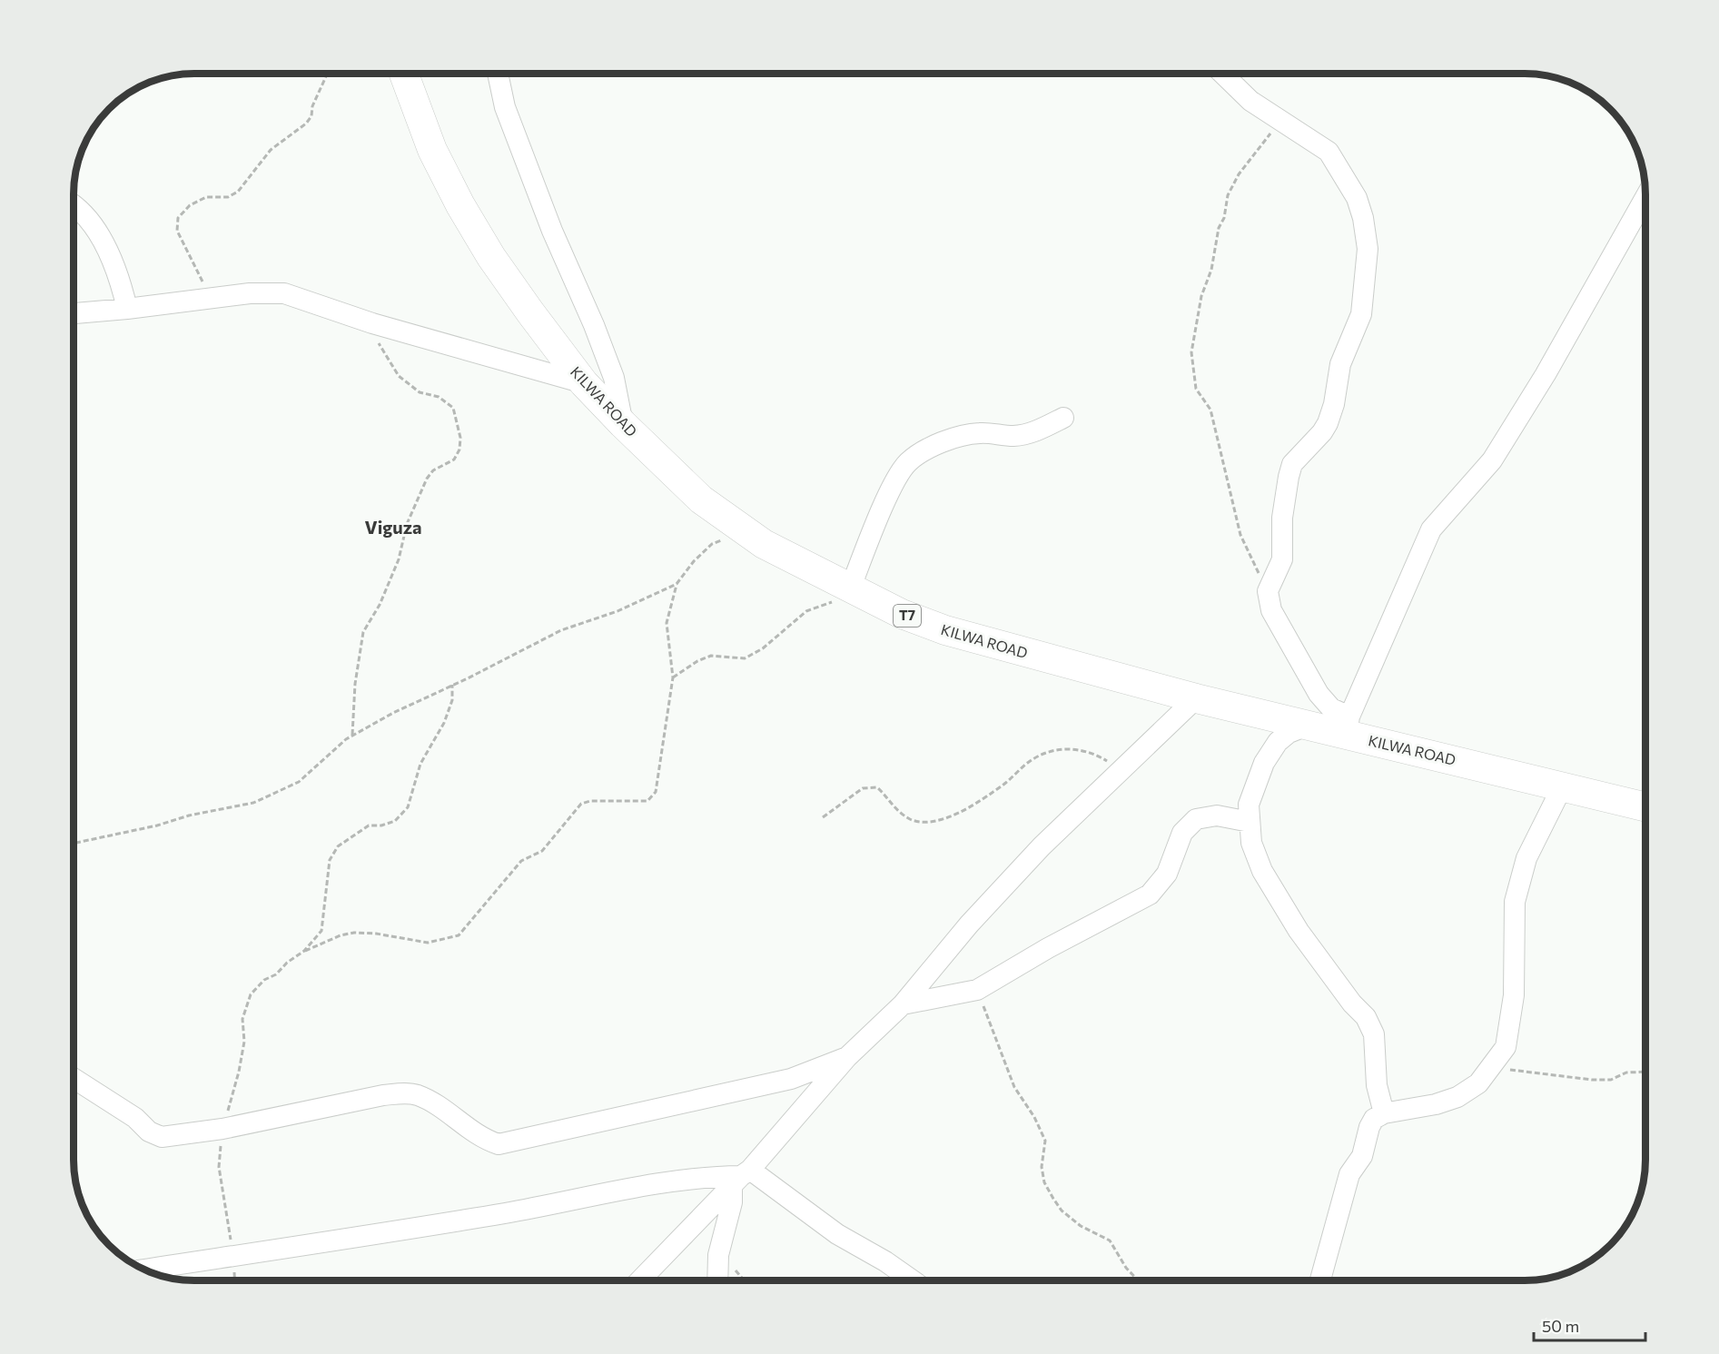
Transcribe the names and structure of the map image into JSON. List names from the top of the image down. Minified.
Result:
{"streets":{"highway":["KILWA ROAD","T7"]},"districts":["Viguza"],"scale_bar":"50 m"}
